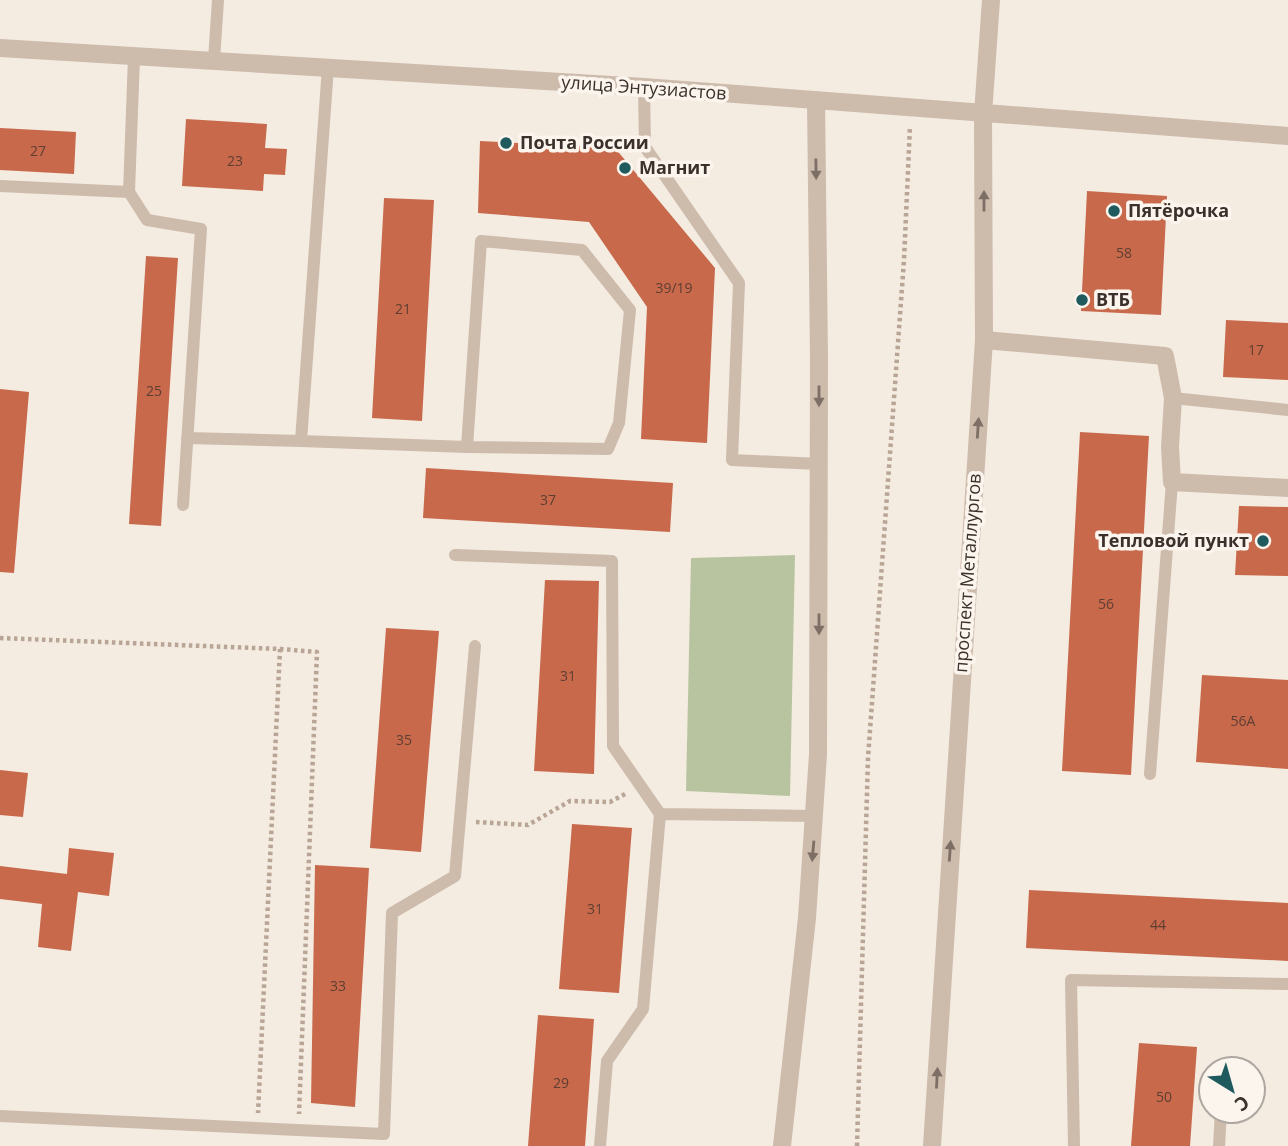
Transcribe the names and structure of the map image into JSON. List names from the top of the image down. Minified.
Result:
{"streets":{"street":["улица Энтузиастов","проспект Металлургов"]},"crossings":[["улица Энтузиастов","проспект Металлургов"]],"places":["Почта России","Магнит","Пятёрочка","ВТБ","Тепловой пункт"],"house_numbers":["27","23","58","39/19","21","17","25","37","56","31","56А","35","31","44","33","29","50"],"north":"bottom right"}
